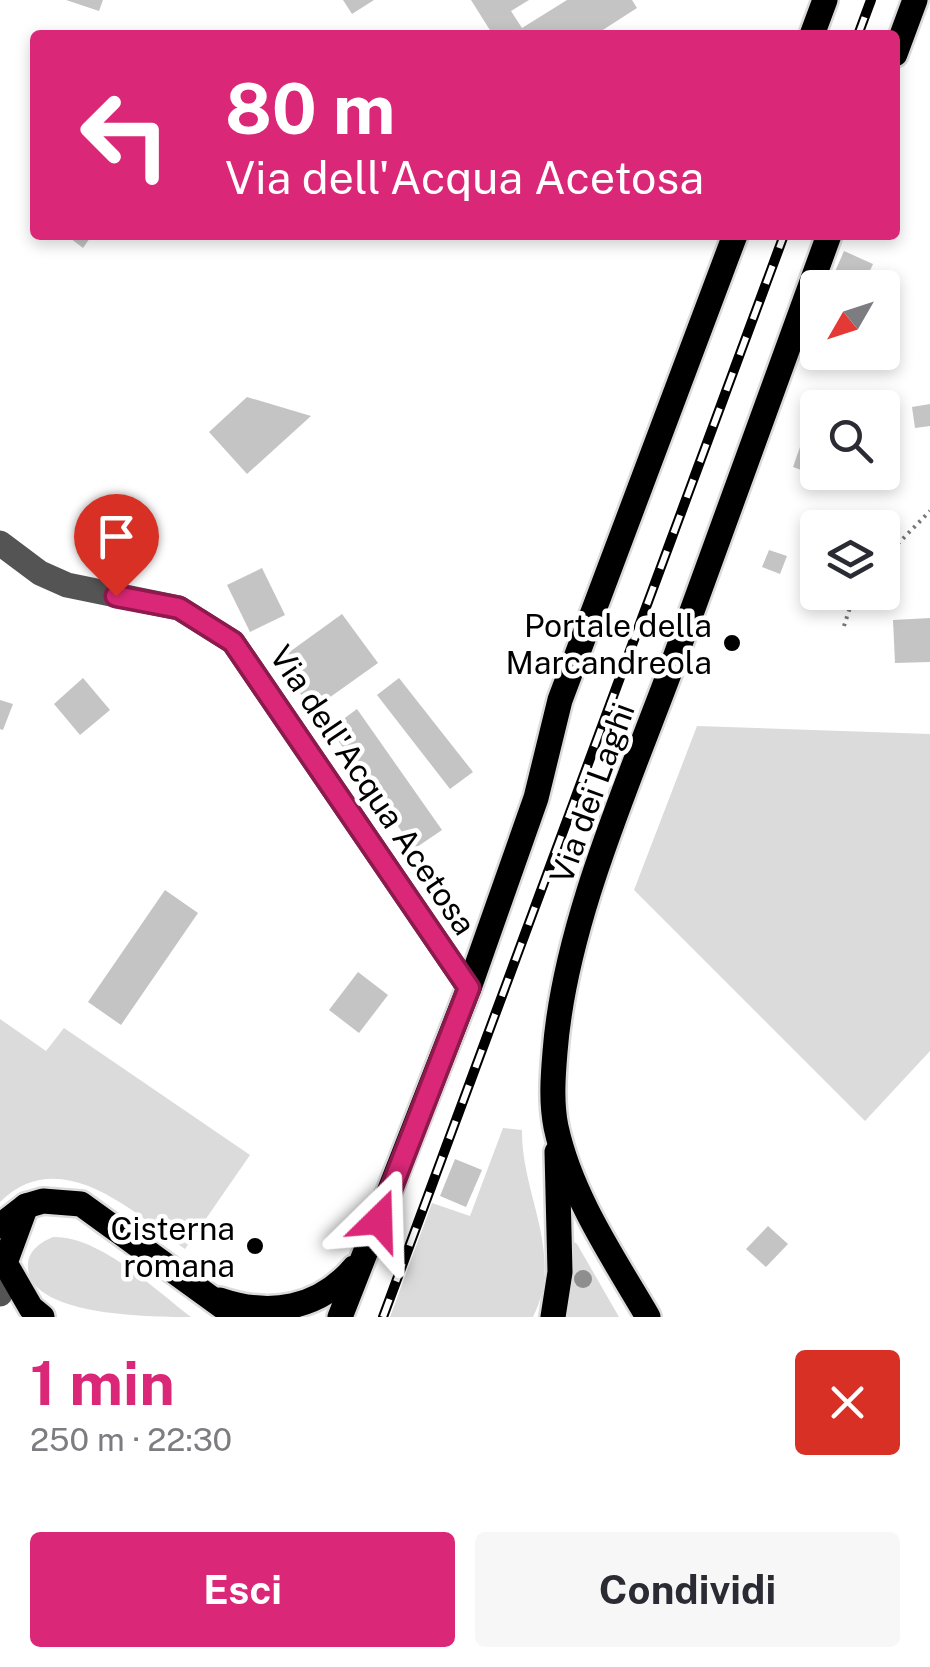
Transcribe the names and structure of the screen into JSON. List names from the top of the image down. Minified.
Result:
{"streets":{"main road":["Via dell'Acqua Acetosa","Via dei Laghi"]},"places":["Portale della Marcandreola","Cisterna romana"],"north":"bottom left","page":{"turn":["80 m","Via dell'Acqua Acetosa"],"heading":["1 min","250 m · 22:30"],"buttons":["Esci","Condividi"]}}
